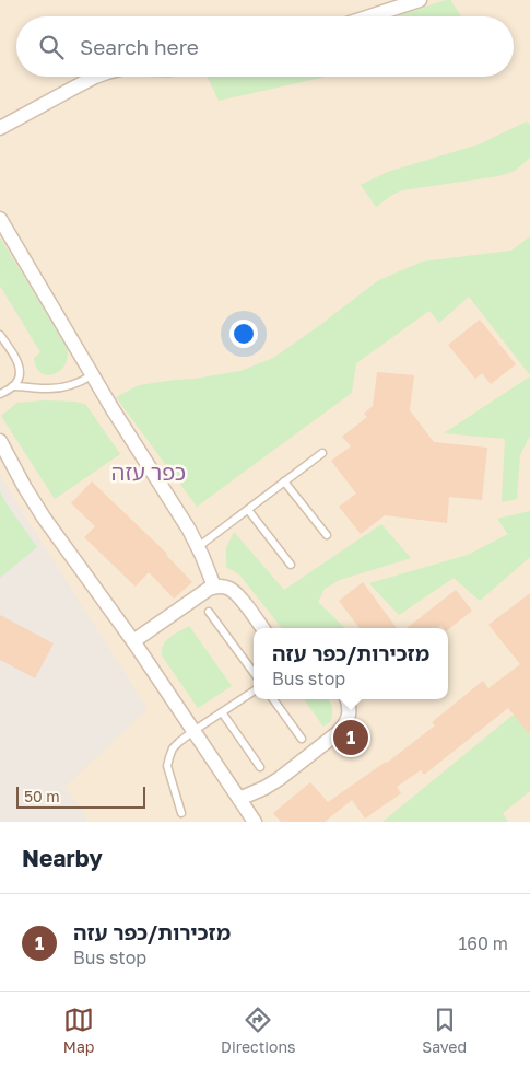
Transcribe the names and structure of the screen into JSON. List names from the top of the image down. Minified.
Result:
{"districts":["כפר עזה"],"scale_bar":"50 m","page":{"search":"Search here","popup":["מזכירות/כפר עזה","Bus stop"],"pins":"1","scale":"50 m","heading":"Nearby","list":[{"mark":"1","name":"מזכירות/כפר עזה","note":"Bus stop","value":"160 m"}],"nav":["Map","Directions","Saved"]}}
